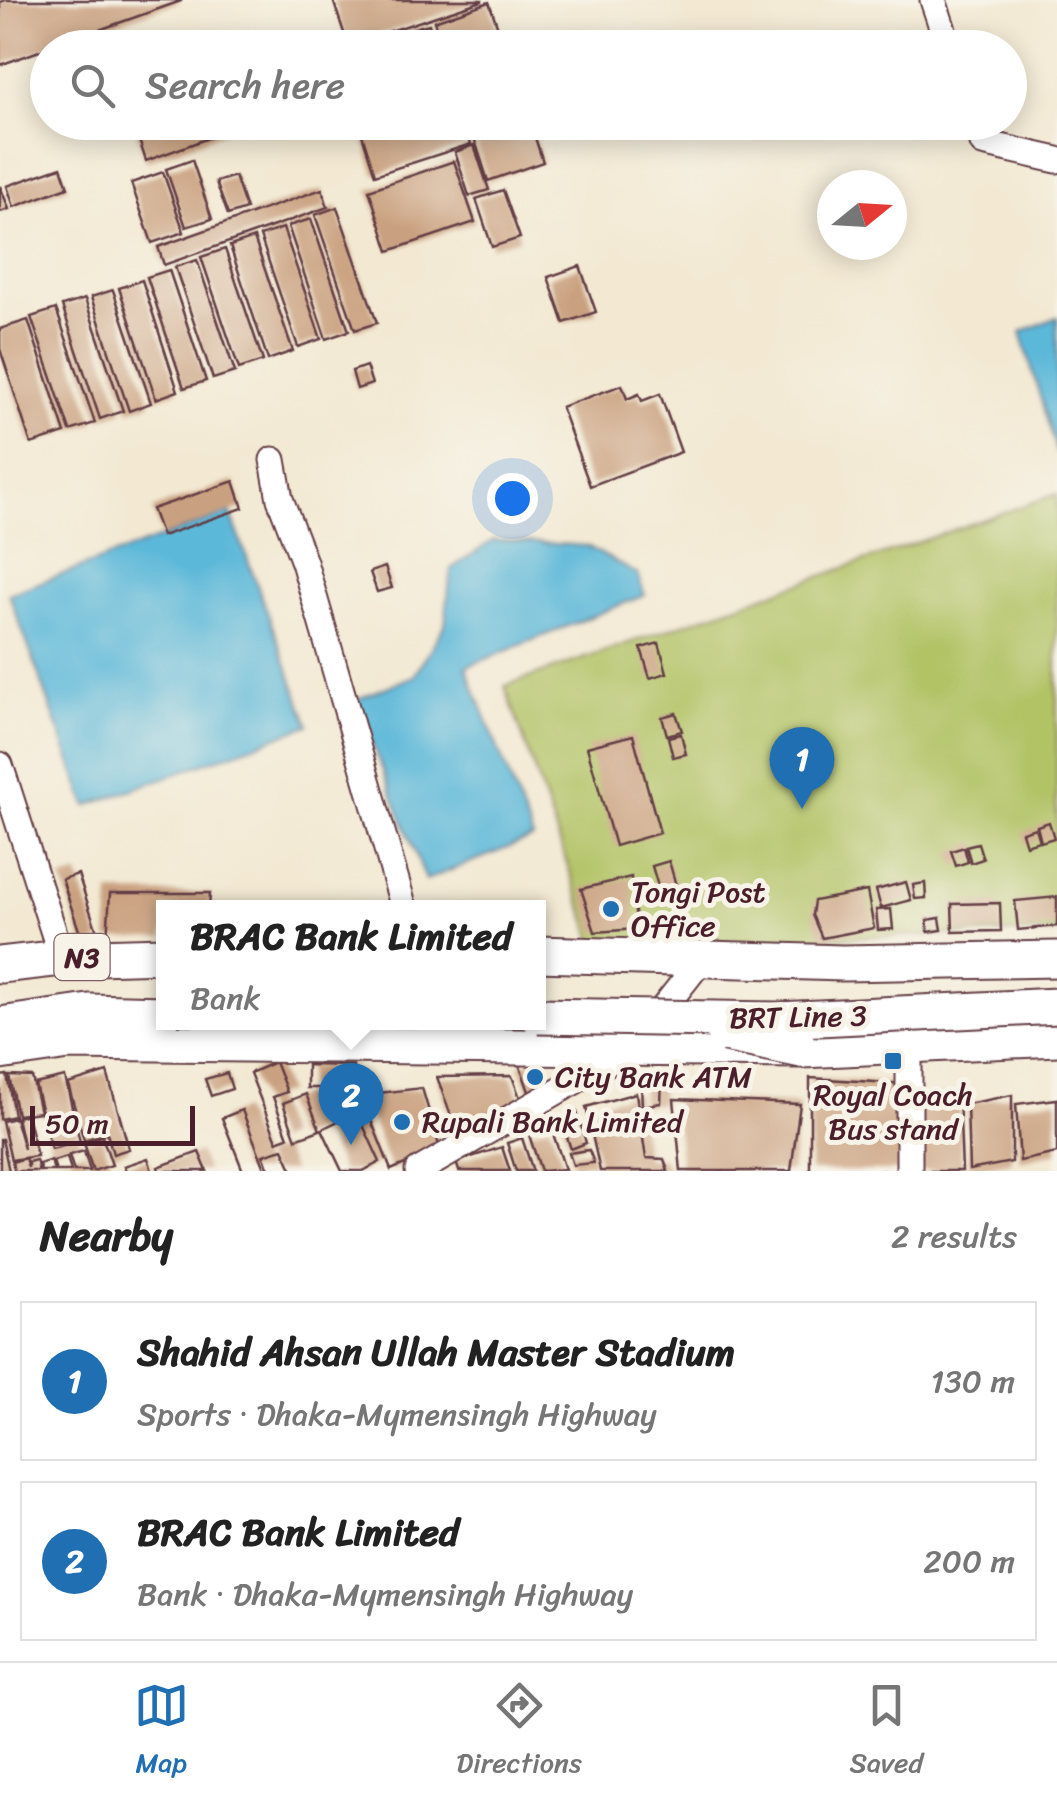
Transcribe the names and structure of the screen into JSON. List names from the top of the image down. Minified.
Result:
{"streets":{"highway":["N3","BRT Line 3"]},"places":{"other":["Tongi Post Office","City Bank ATM","Rupali Bank Limited"],"transit":["Royal Coach Bus stand"]},"scale_bar":"50 m","north":"right","page":{"search":"Search here","pins":["1","2"],"popup":["BRAC Bank Limited","Bank"],"scale":"50 m","heading":["Nearby","2 results"],"list":[{"mark":"1","name":"Shahid Ahsan Ullah Master Stadium","note":"Sports · Dhaka-Mymensingh Highway","value":"130 m"},{"mark":"2","name":"BRAC Bank Limited","note":"Bank · Dhaka-Mymensingh Highway","value":"200 m"}],"nav":["Map","Directions","Saved"]}}
